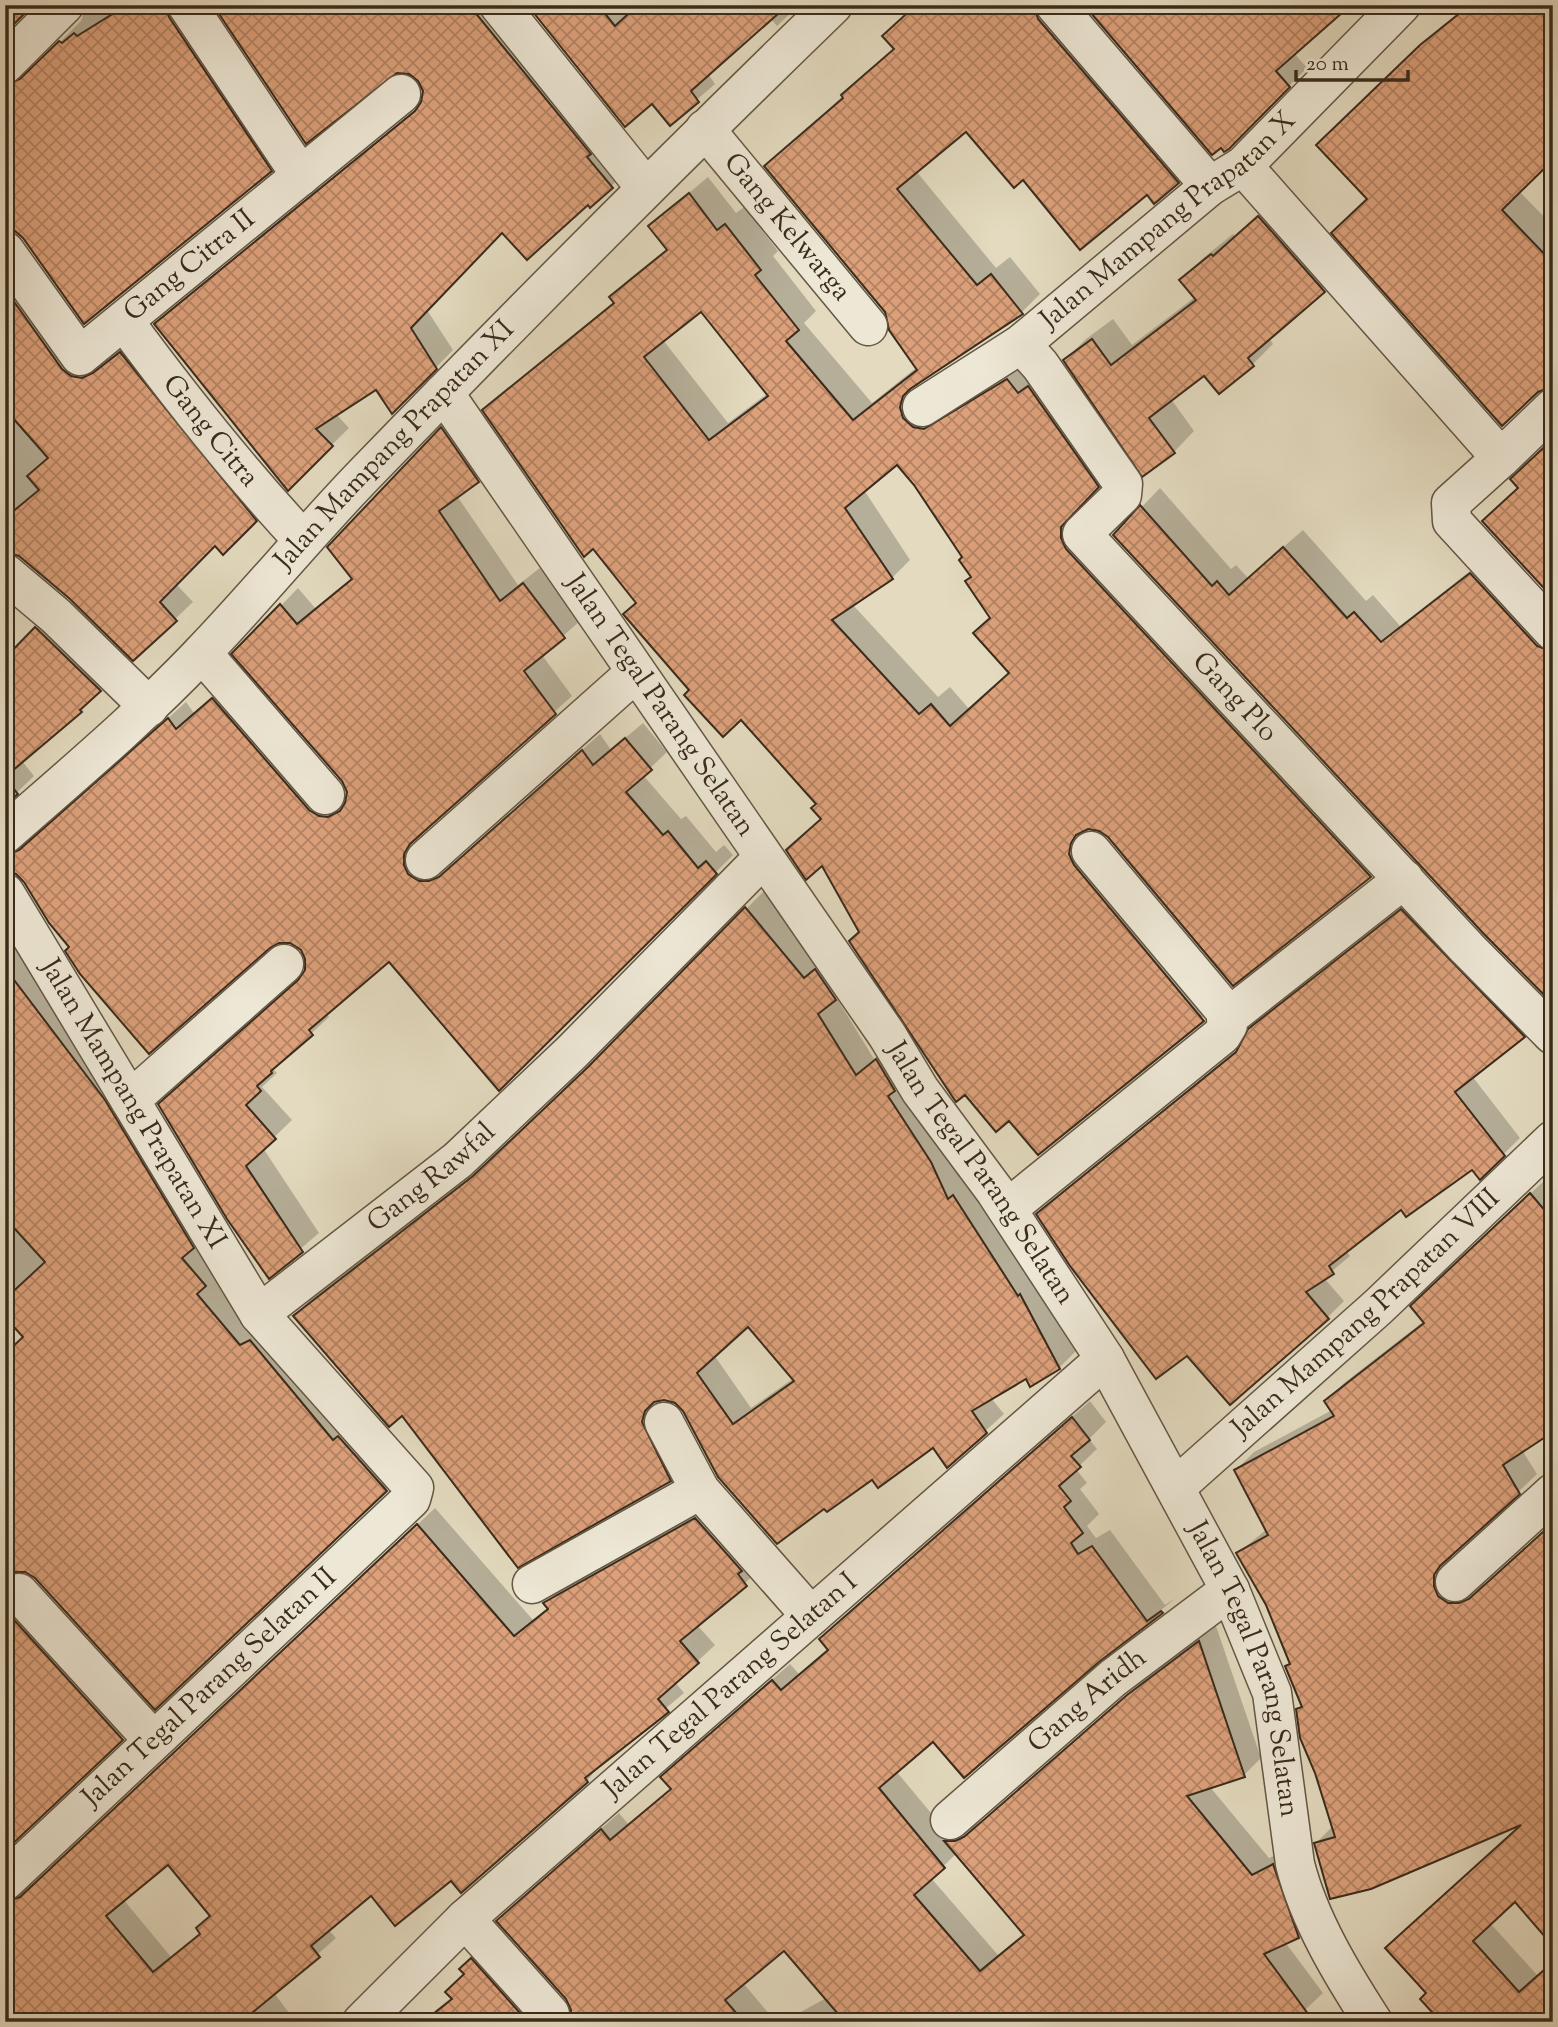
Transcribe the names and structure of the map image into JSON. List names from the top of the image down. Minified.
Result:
{"streets":{"street":["Jalan Mampang Prapatan X","Gang Kelwarga","Gang Citra II","Gang Citra","Jalan Mampang Prapatan XI","Gang Plo","Jalan Tegal Parang Selatan","Gang Rawfal","Jalan Mampang Prapatan VIII","Jalan Tegal Parang Selatan I","Jalan Tegal Parang Selatan II","Gang Aridh"]},"crossings":[["Jalan Mampang Prapatan X","Gang Plo"],["Gang Kelwarga","Jalan Mampang Prapatan XI"],["Gang Citra II","Gang Citra"],["Gang Citra","Jalan Mampang Prapatan XI"],["Jalan Mampang Prapatan XI","Jalan Tegal Parang Selatan"],["Jalan Mampang Prapatan XI","Gang Rawfal"],["Jalan Mampang Prapatan XI","Jalan Tegal Parang Selatan II"],["Jalan Tegal Parang Selatan","Gang Rawfal"],["Jalan Tegal Parang Selatan","Jalan Mampang Prapatan VIII"],["Jalan Tegal Parang Selatan","Jalan Tegal Parang Selatan I"],["Jalan Tegal Parang Selatan","Gang Aridh"],["Gang Rawfal","Jalan Tegal Parang Selatan II"]],"scale_bar":"20 m"}
